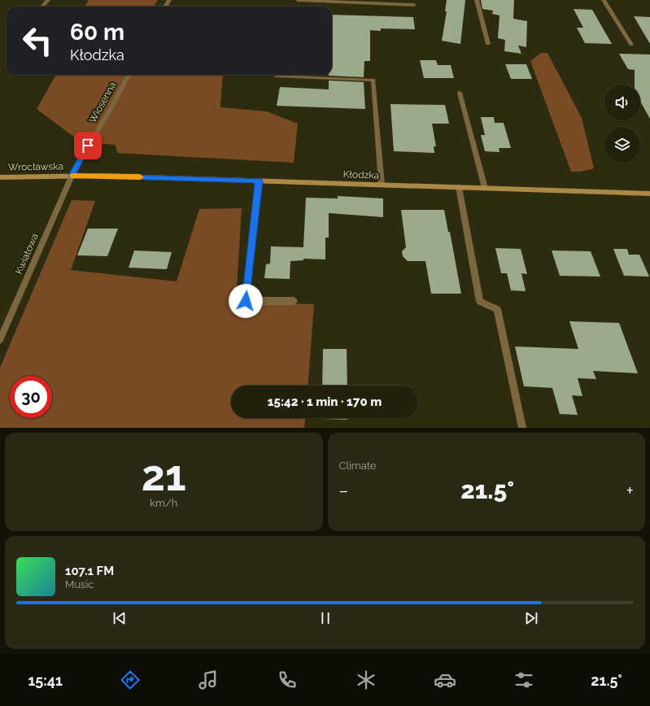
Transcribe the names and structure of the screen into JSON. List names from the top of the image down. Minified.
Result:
{"streets":{"main road":["Wrocławska","Kłodzka"],"street":["Wiosenna","Kwiatowa"]},"crossings":[["Wiosenna","Wrocławska"],["Wiosenna","Kłodzka"],["Wiosenna","Kwiatowa"],["Wrocławska","Kłodzka"],["Wrocławska","Kwiatowa"],["Kłodzka","Kwiatowa"]],"page":{"turn":["60 m","Kłodzka"],"limit":"30","trip":"15:42 · 1 min · 170 m","tile":[["21","km/h"],"Climate"],"heat":["−","21.5°","+"],"song":["107.1 FM","Music"],"tabs":["15:41","21.5°"]}}
